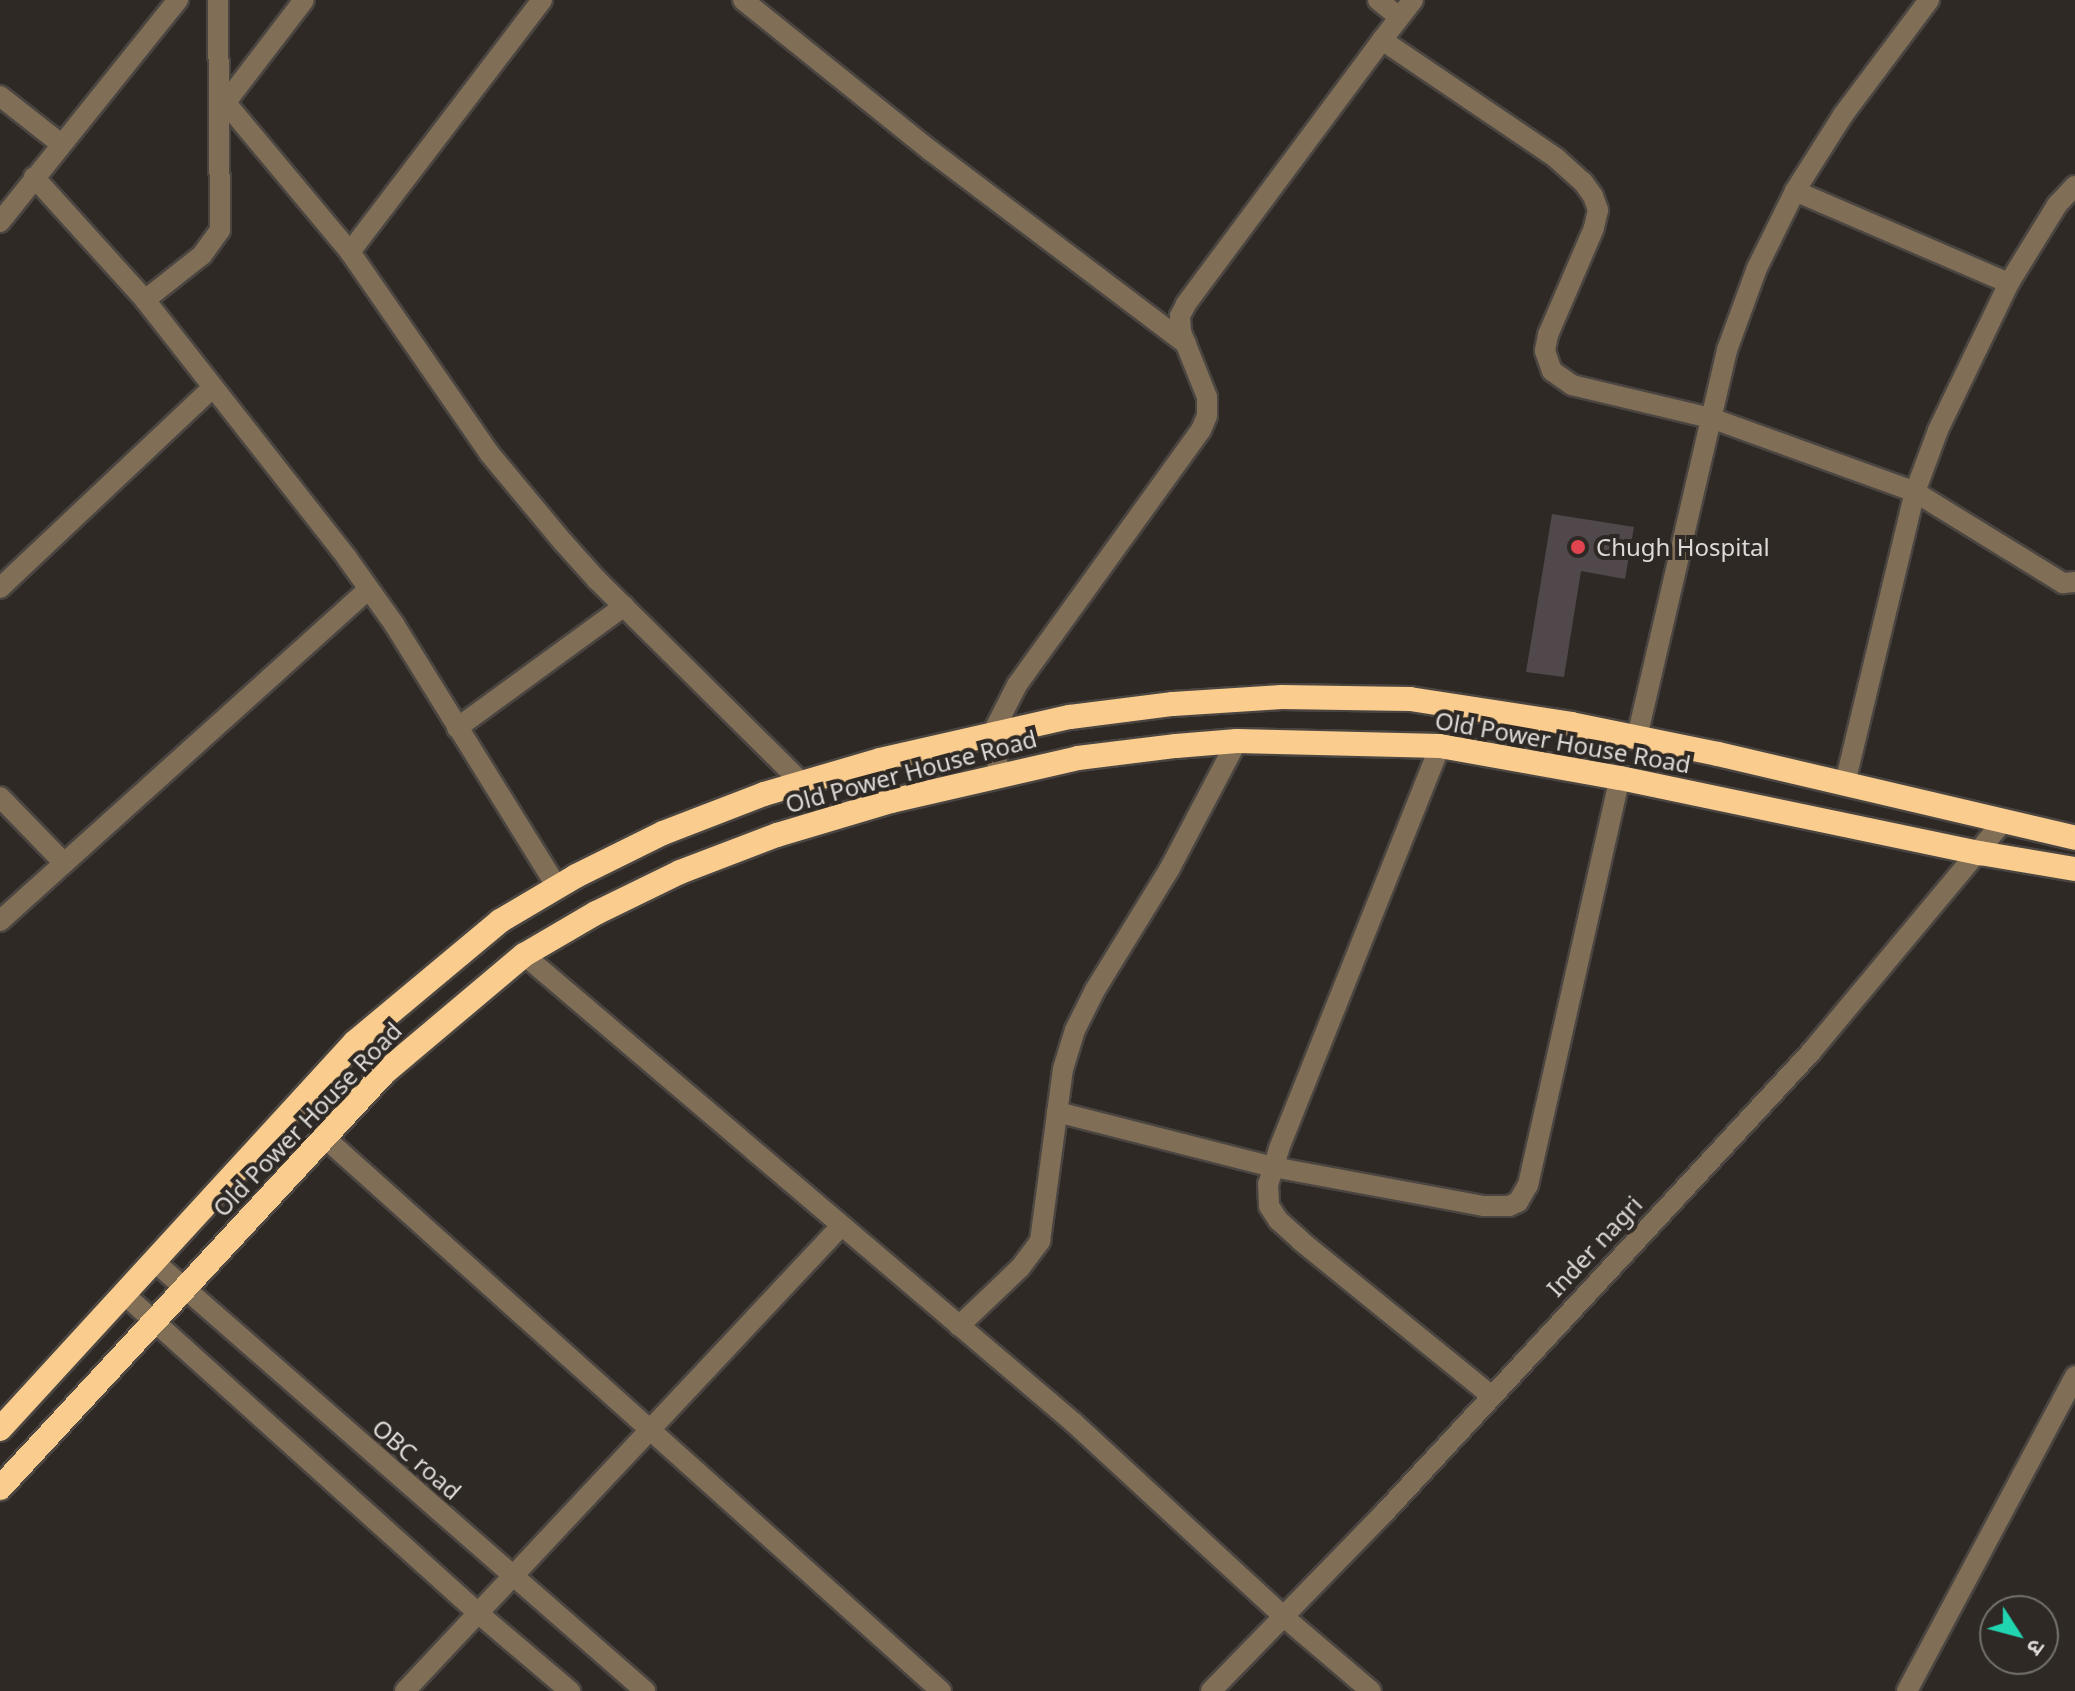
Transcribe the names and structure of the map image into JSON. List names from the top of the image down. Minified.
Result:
{"streets":{"highway":["Old Power House Road"],"street":["Inder nagri","OBC road"]},"crossings":[["Old Power House Road","Inder nagri"],["Old Power House Road","OBC road"]],"places":["Chugh Hospital"],"north":"bottom right"}
